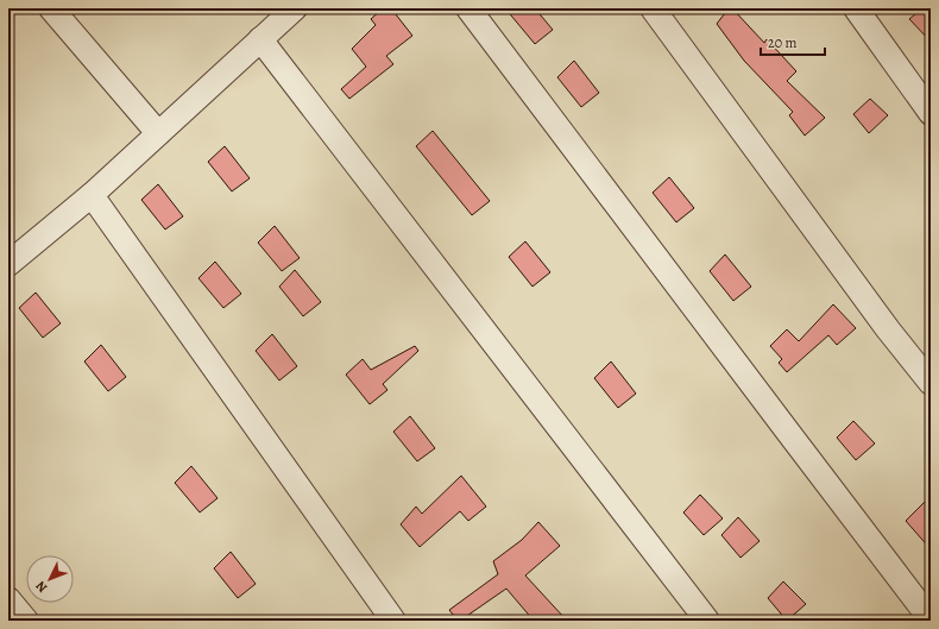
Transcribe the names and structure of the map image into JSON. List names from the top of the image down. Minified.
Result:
{"scale_bar":"20 m","north":"bottom left"}
